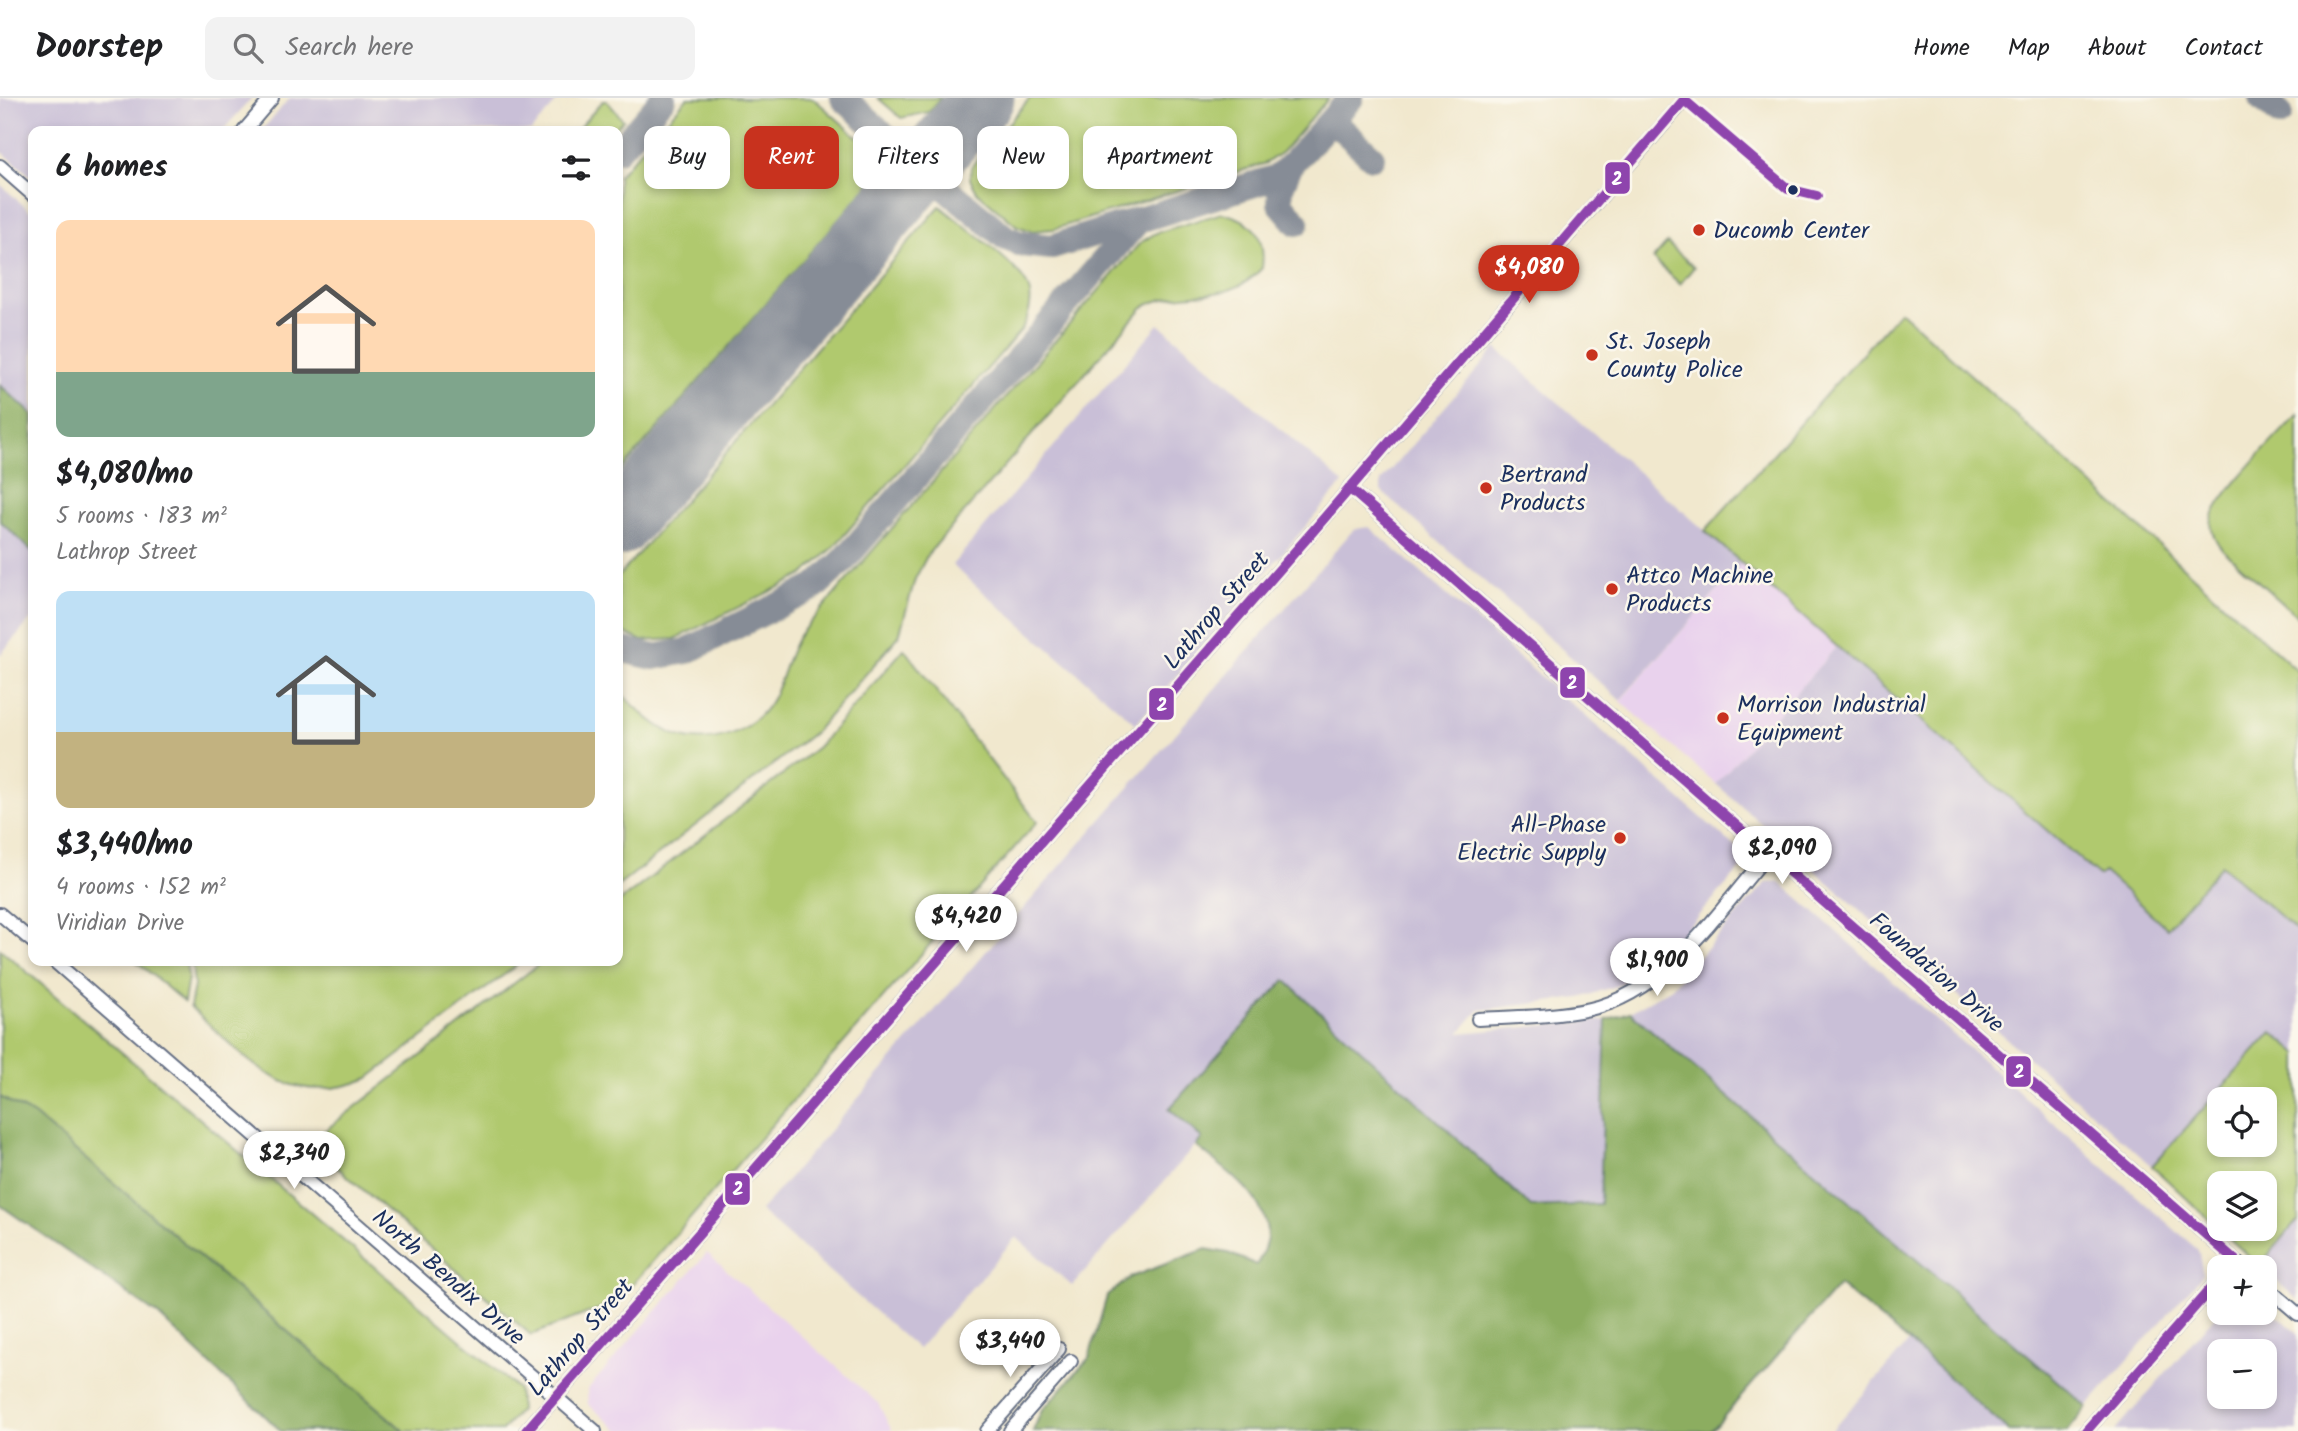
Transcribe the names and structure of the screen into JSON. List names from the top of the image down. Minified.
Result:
{"streets":{"street":["Lathrop Street","Foundation Drive","North Bendix Drive"]},"crossings":[["Lathrop Street","Foundation Drive"],["Lathrop Street","North Bendix Drive"]],"places":["Ducomb Center","St. Joseph County Police","Bertrand Products","Attco Machine Products","Morrison Industrial Equipment","All-Phase Electric Supply"],"lines":["transit line 2"],"page":{"header":"Doorstep","search":"Search here","nav":["Home","Map","About","Contact"],"chip":["Buy","Rent","Filters","New","Apartment"],"heading":"6 homes","list":[{"name":"$4,080/mo","note":"5 rooms · 183 m² · Lathrop Street"},{"name":"$3,440/mo","note":"4 rooms · 152 m² · Viridian Drive"}],"price":["$4,080","$2,090","$4,420","$1,900","$2,340","$3,440"],"map_buttons":["+","−"]}}
